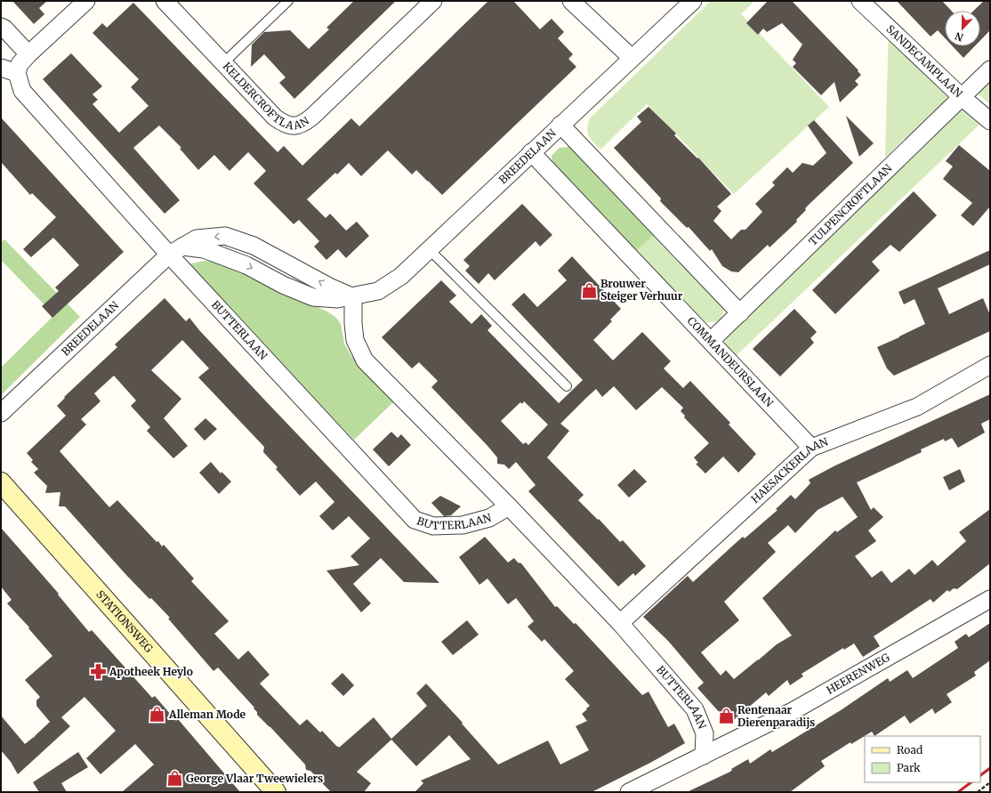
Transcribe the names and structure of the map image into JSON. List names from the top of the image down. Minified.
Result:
{"streets":{"street":["SANDECAMPLAAN","KELDERCROFTLAAN","BREEDELAAN","TULPENCROFTLAAN","BUTTERLAAN","COMMANDEURSLAAN","HAESACKERLAAN","STATIONSWEG","HEERENWEG"]},"crossings":[["SANDECAMPLAAN","TULPENCROFTLAAN"],["BREEDELAAN","BUTTERLAAN"],["BREEDELAAN","COMMANDEURSLAAN"],["TULPENCROFTLAAN","COMMANDEURSLAAN"],["BUTTERLAAN","HAESACKERLAAN"],["BUTTERLAAN","HEERENWEG"],["COMMANDEURSLAAN","HAESACKERLAAN"]],"places":{"shop":["Brouwer Steiger Verhuur","Alleman Mode","Rentenaar Dierenparadijs","George Vlaar Tweewielers"],"pharmacy":["Apotheek Heylo"]},"legend":["Road","Park"],"north":"bottom"}
